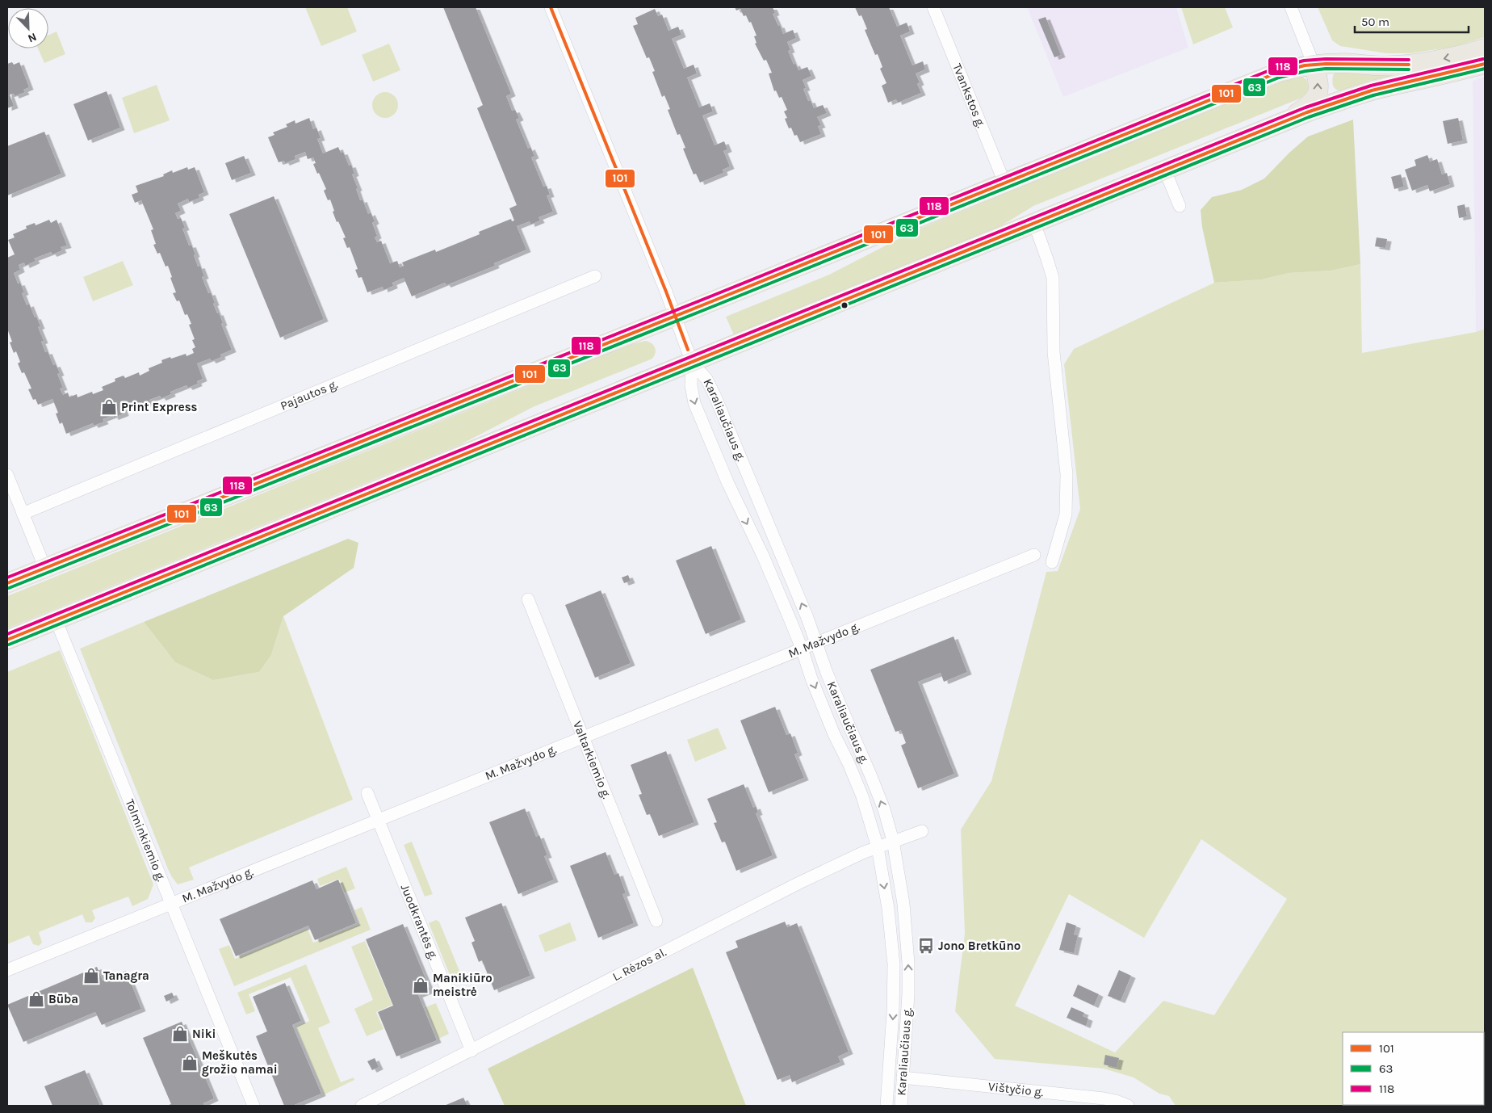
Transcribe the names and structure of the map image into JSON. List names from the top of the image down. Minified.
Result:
{"streets":{"street":["Tvankstos g.","Pajautos g.","Karaliaučiaus g.","M. Mažvydo g.","Valtarkiemio g.","Tolminkiemio g.","Juodkrantės g.","L. Rėzos al.","Vištyčio g."]},"crossings":[["Karaliaučiaus g.","M. Mažvydo g."],["Karaliaučiaus g.","L. Rėzos al."],["Karaliaučiaus g.","Vištyčio g."],["M. Mažvydo g.","Valtarkiemio g."],["M. Mažvydo g.","Tolminkiemio g."],["M. Mažvydo g.","Juodkrantės g."],["Juodkrantės g.","L. Rėzos al."]],"places":{"shop":["Print Express","Tanagra","Manikiūro meistrė","Būba","Niki","Meškutės grožio namai"],"bus stop":["Jono Bretkūno"]},"lines":["transit line 101","transit line 118","transit line 63"],"legend":["101","63","118"],"scale_bar":"50 m","north":"bottom right"}
